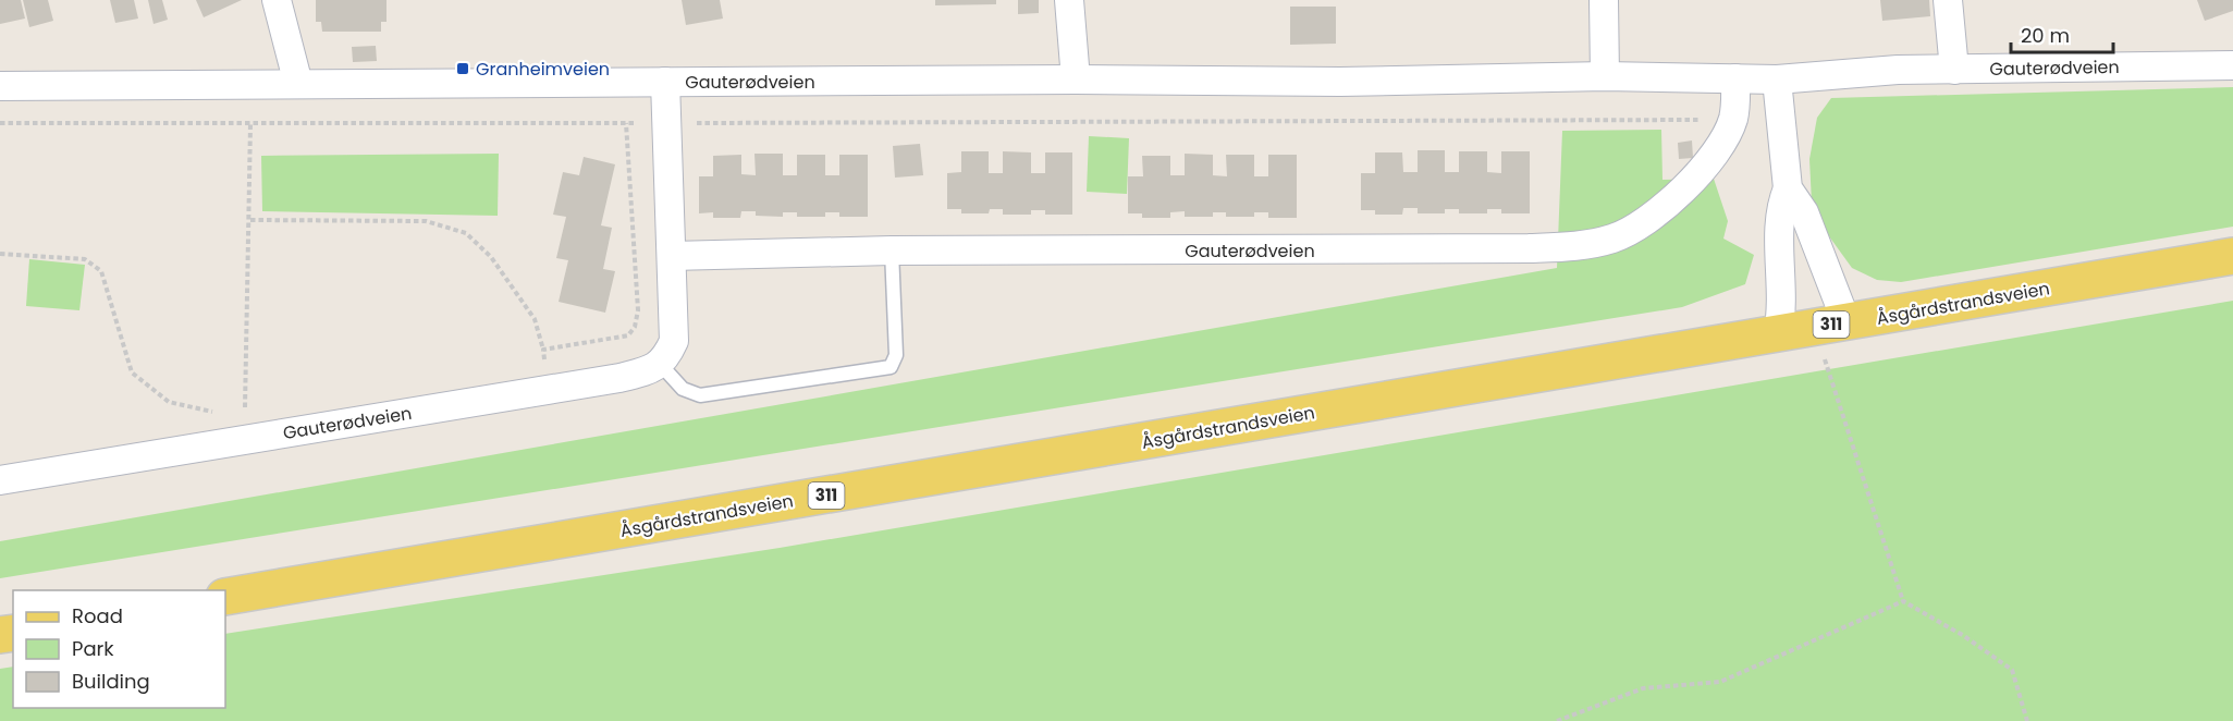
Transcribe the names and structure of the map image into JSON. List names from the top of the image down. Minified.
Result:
{"streets":{"main road":["Åsgårdstrandsveien","311"],"street":["Gauterødveien"]},"places":{"transit":["Granheimveien"]},"legend":["Road","Park","Building"],"scale_bar":"20 m"}
